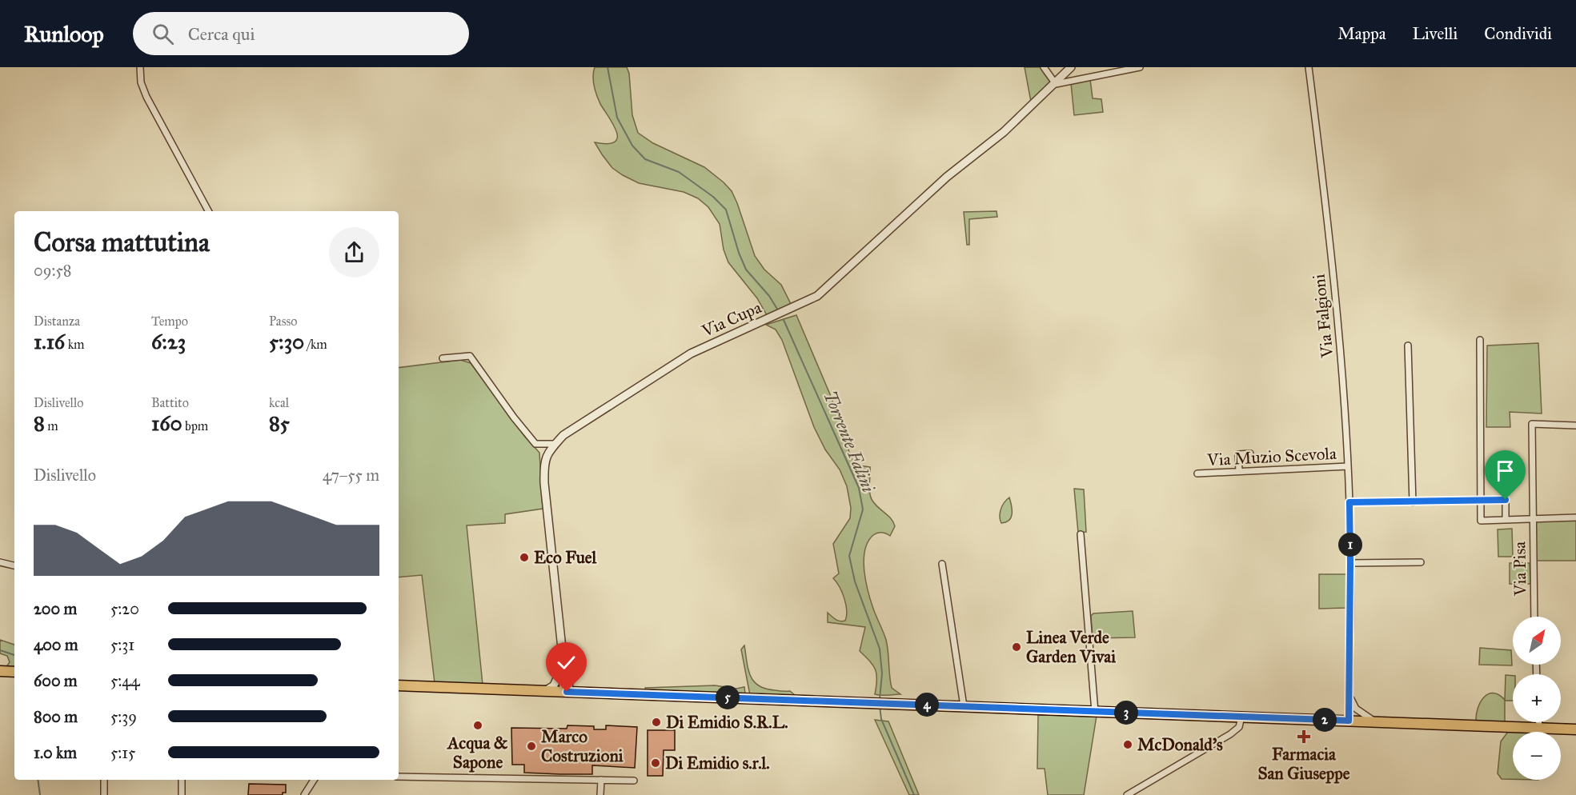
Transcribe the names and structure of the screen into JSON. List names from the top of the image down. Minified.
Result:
{"streets":{"street":["Via Falgioni","Via Cupa","Via Muzio Scevola","Via Pisa"]},"crossings":[["Via Falgioni","Via Muzio Scevola"]],"water":["Torrente Falini"],"places":{"other":["Eco Fuel","Linea Verde Garden Vivai","Di Emidio S.R.L.","Acqua & Sapone","McDonald's","Marco Costruzioni","Di Emidio s.r.l."],"health":["Farmacia San Giuseppe"]},"north":"top right","page":{"header":"Runloop","search":"Cerca qui","nav":["Mappa","Livelli","Condividi"],"heading":["Corsa mattutina","09:58"],"stats":[["Distanza","1.16 km"],["Tempo","6:23"],["Passo","5:30 /km"],["Dislivello","8 m"],["Battito","160 bpm"],["kcal","85"]],"chart":["Dislivello","47–55 m"],"pins":["1","5","4","3","2"],"list":[{"name":"200 m","note":"5:20"},{"name":"400 m","note":"5:31"},{"name":"600 m","note":"5:44"},{"name":"800 m","note":"5:39"},{"name":"1.0 km","note":"5:15"}],"map_buttons":["+","−"]}}
